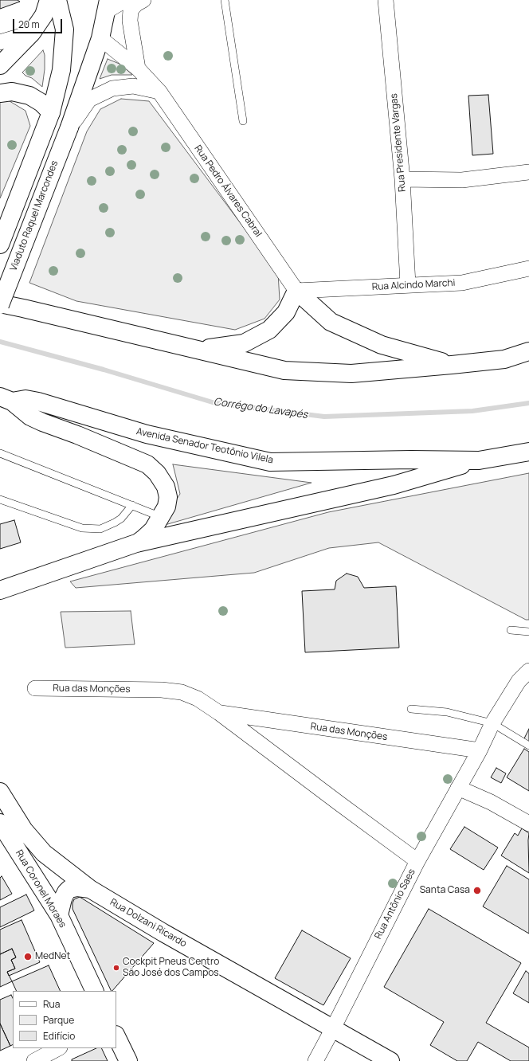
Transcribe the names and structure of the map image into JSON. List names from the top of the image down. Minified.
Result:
{"streets":{"main road":["Viaduto Raquel Marcondes","Avenida Senador Teotônio Vilela","Rua Coronel Moraes","Rua Dolzani Ricardo"],"street":["Rua Presidente Vargas","Rua Pedro Álvares Cabral","Rua Alcindo Marchi","Rua das Monções","Rua Antônio Saes"]},"crossings":[["Rua Presidente Vargas","Rua Alcindo Marchi"],["Rua Pedro Álvares Cabral","Viaduto Raquel Marcondes"],["Rua Pedro Álvares Cabral","Rua Alcindo Marchi"],["Rua das Monções","Rua Antônio Saes"],["Rua Antônio Saes","Rua Dolzani Ricardo"]],"water":["Corrégo do Lavapés"],"places":["Santa Casa","MedNet","Cockpit Pneus Centro São José dos Campos"],"legend":["Rua","Parque","Edifício"],"scale_bar":"20 m"}
